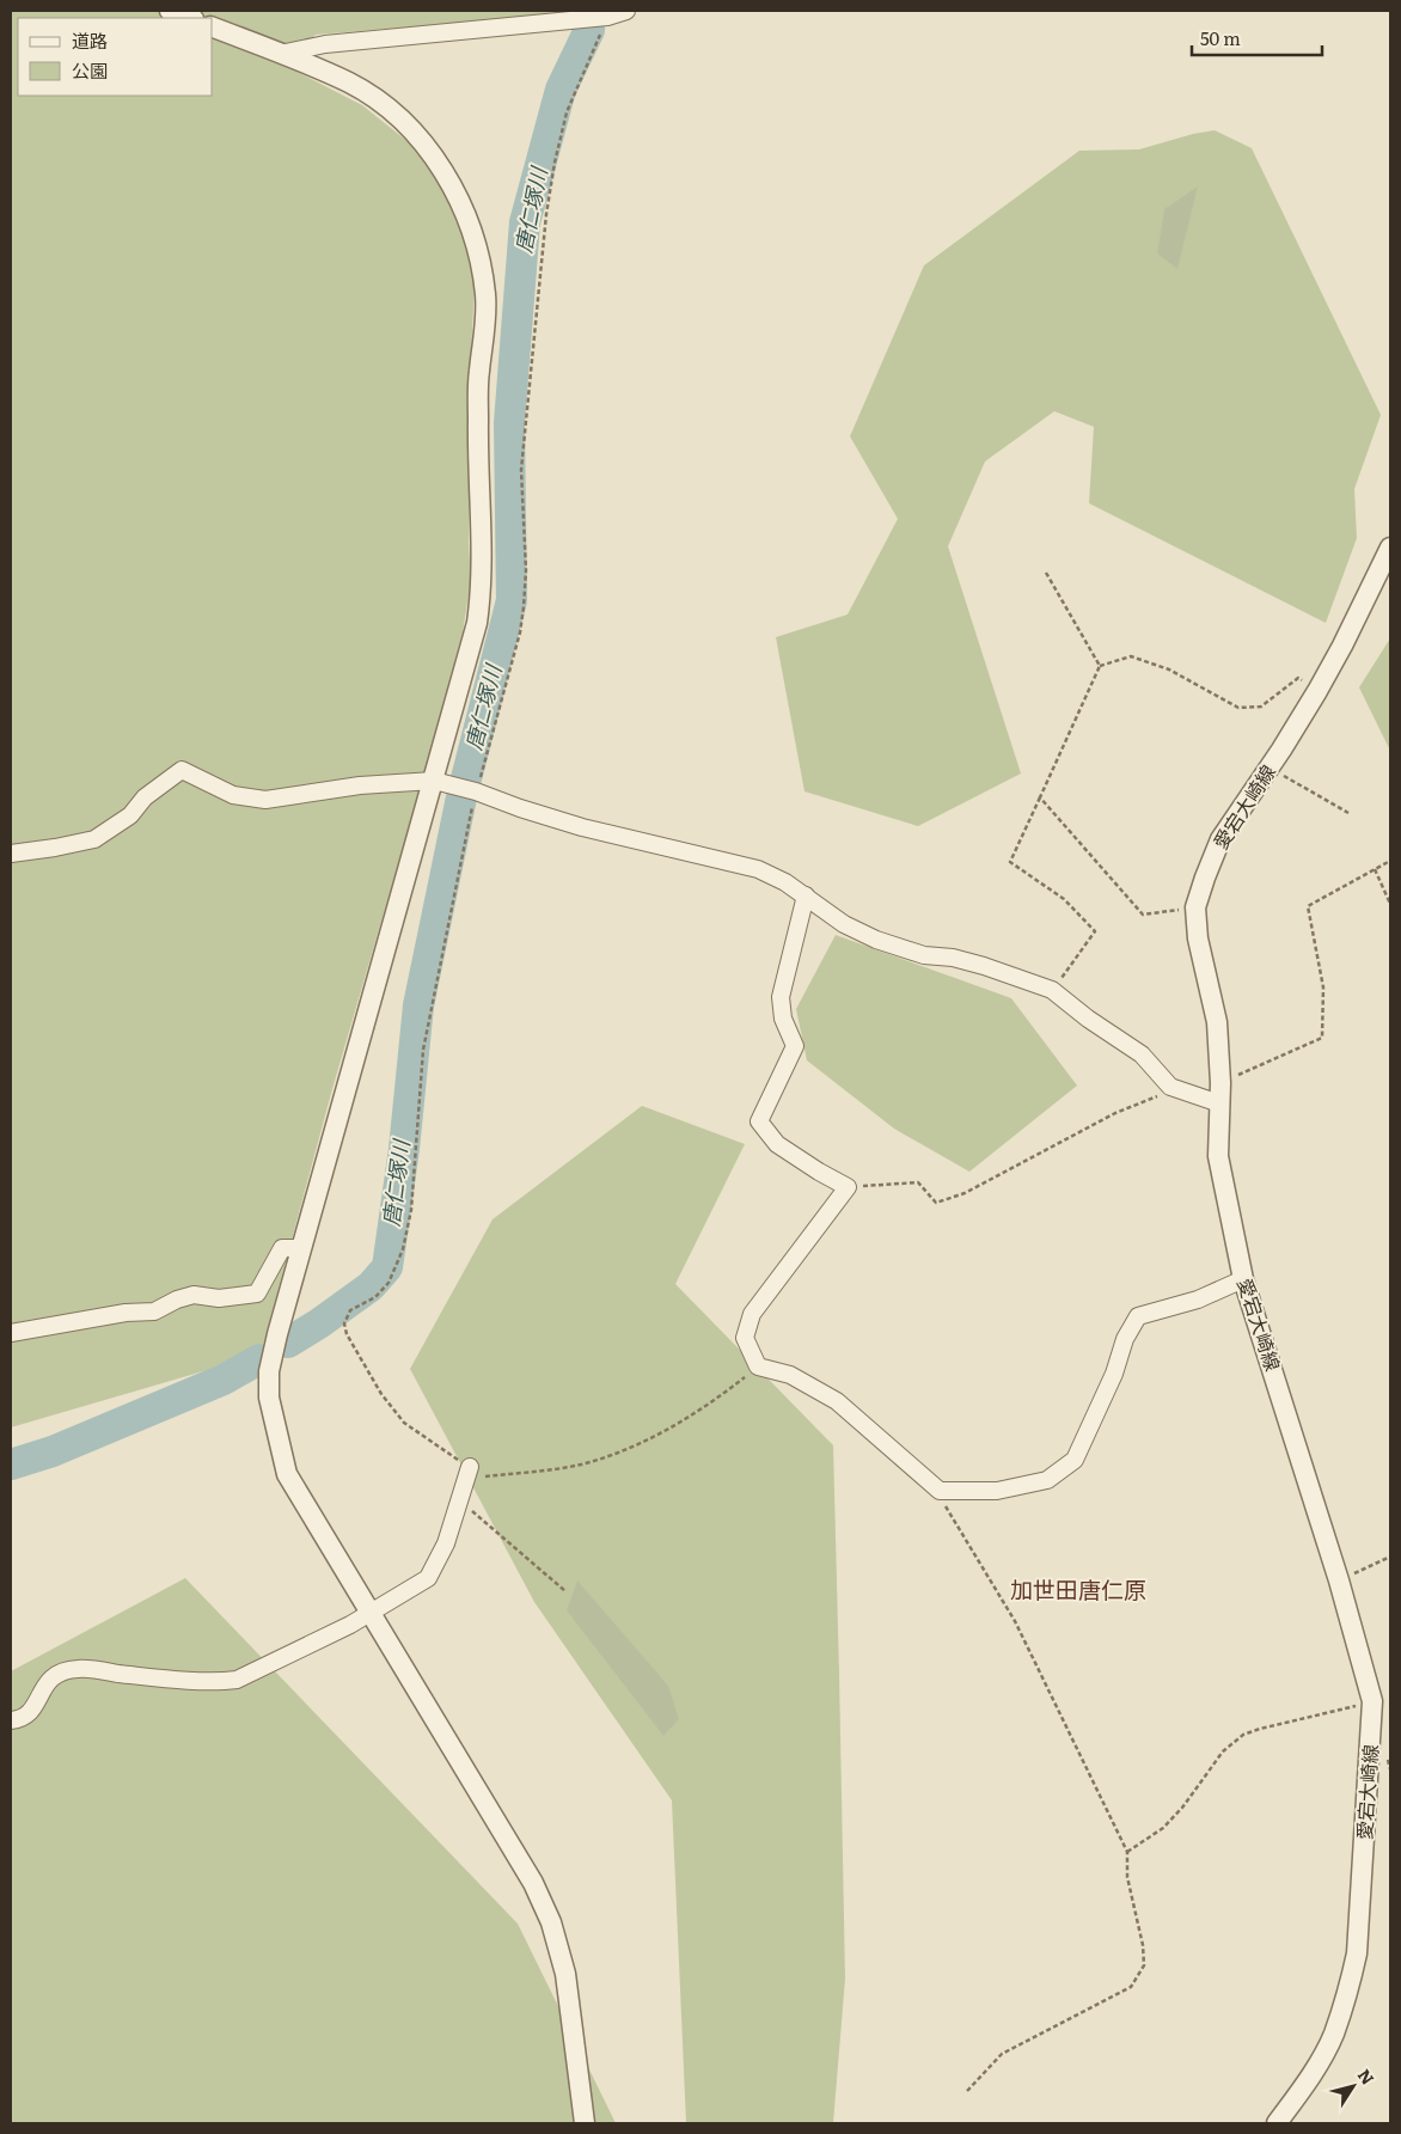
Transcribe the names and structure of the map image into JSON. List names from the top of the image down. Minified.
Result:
{"streets":{"street":["愛宕大崎線"]},"districts":["加世田唐仁原"],"water":["唐仁塚川"],"legend":["道路","公園"],"scale_bar":"50 m","north":"top right"}
